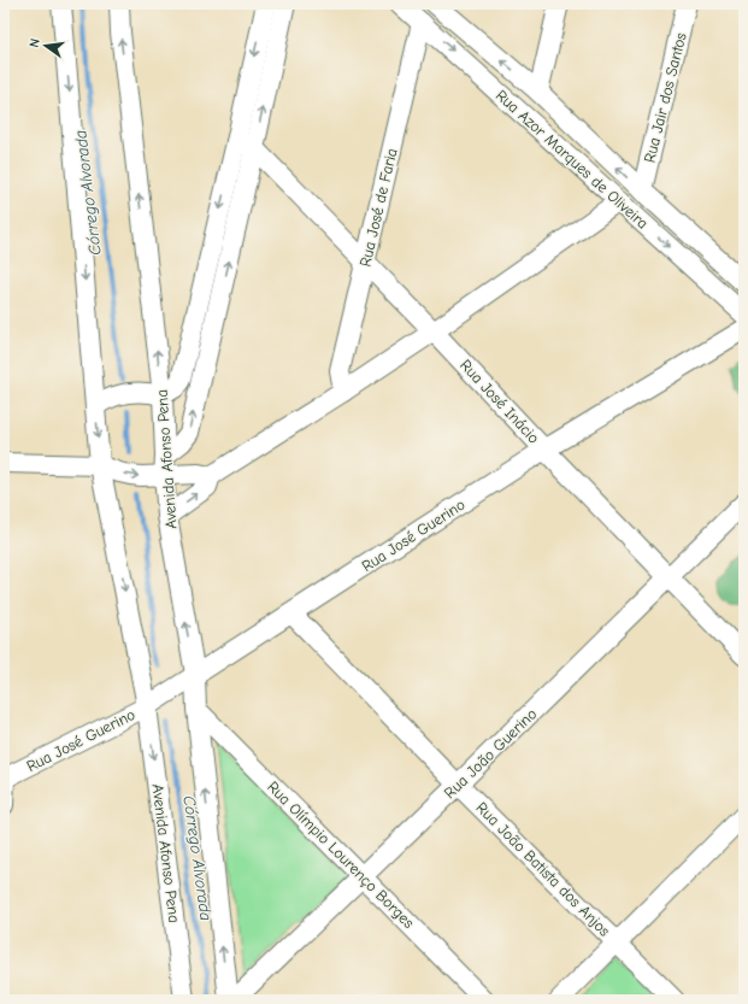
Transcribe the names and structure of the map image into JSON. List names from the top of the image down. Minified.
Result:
{"streets":{"street":["Rua Jair dos Santos","Rua Azor Marques de Oliveira","Rua José de Faria","Rua José Inácio","Avenida Afonso Pena","Rua José Guerino","Rua João Guerino","Rua Olímpio Lourenço Borges","Rua João Batista dos Anjos"]},"crossings":[["Rua Jair dos Santos","Rua Azor Marques de Oliveira"],["Rua Azor Marques de Oliveira","Rua José de Faria"],["Rua José de Faria","Rua José Inácio"],["Rua José Inácio","Rua José Guerino"],["Rua José Inácio","Rua João Guerino"],["Avenida Afonso Pena","Rua José Guerino"],["Avenida Afonso Pena","Rua João Guerino"],["Avenida Afonso Pena","Rua Olímpio Lourenço Borges"],["Rua José Guerino","Rua João Batista dos Anjos"],["Rua João Guerino","Rua Olímpio Lourenço Borges"],["Rua João Guerino","Rua João Batista dos Anjos"]],"water":["Córrego Alvorada"],"north":"left"}
